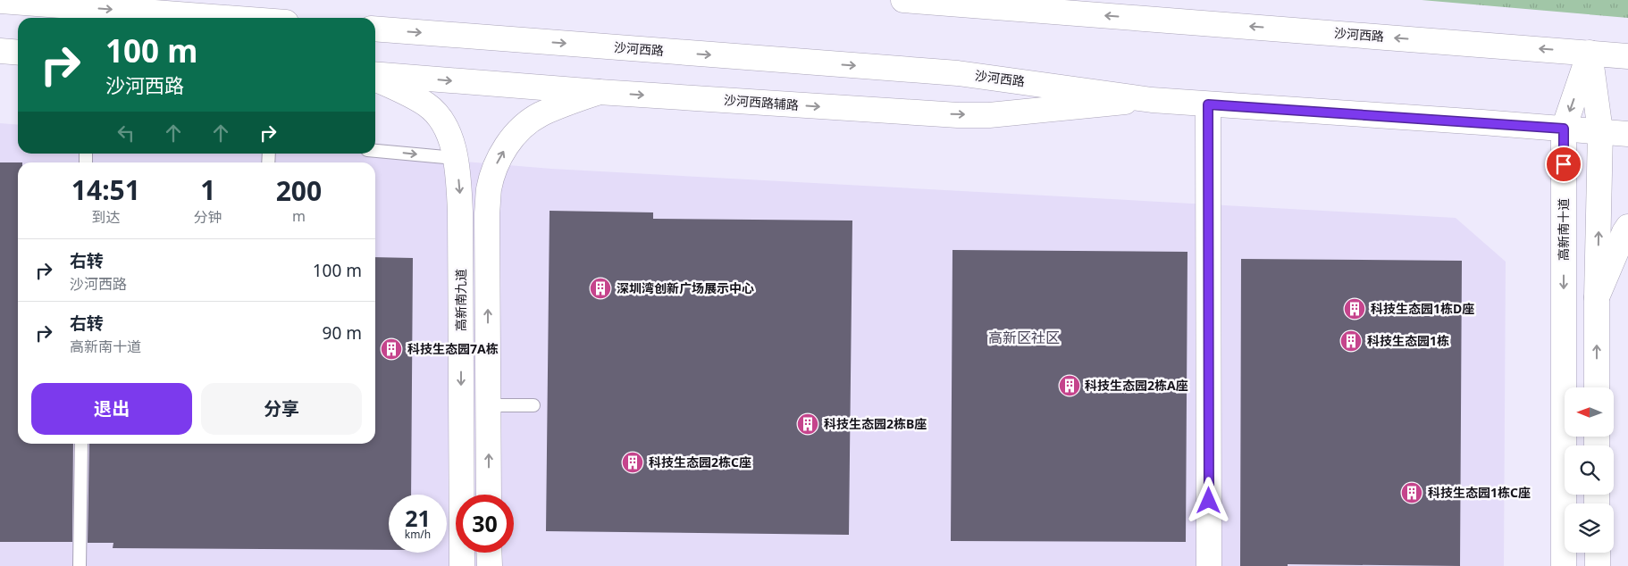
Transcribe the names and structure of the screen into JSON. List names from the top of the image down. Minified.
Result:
{"streets":{"main road":["沙河西路","沙河西路辅路","高新南十道","高新南九道"]},"crossings":[["沙河西路","沙河西路辅路"],["沙河西路","高新南十道"]],"one_way":["沙河西路辅路","高新南九道"],"districts":["高新区社区"],"places":{"building":["深圳湾创新广场展示中心","科技生态园1栋D座","科技生态园1栋","科技生态园7A栋","科技生态园2栋A座","科技生态园2栋B座","科技生态园2栋C座","科技生态园1栋C座"]},"north":"left","page":{"turn":["100 m","沙河西路"],"eta":["14:51","到达","1","分钟","200","m"],"list":[{"name":"右转","note":"沙河西路","value":"100 m"},{"name":"右转","note":"高新南十道","value":"90 m"}],"buttons":["退出","分享"],"speed":"21 km/h","limit":"30"}}
